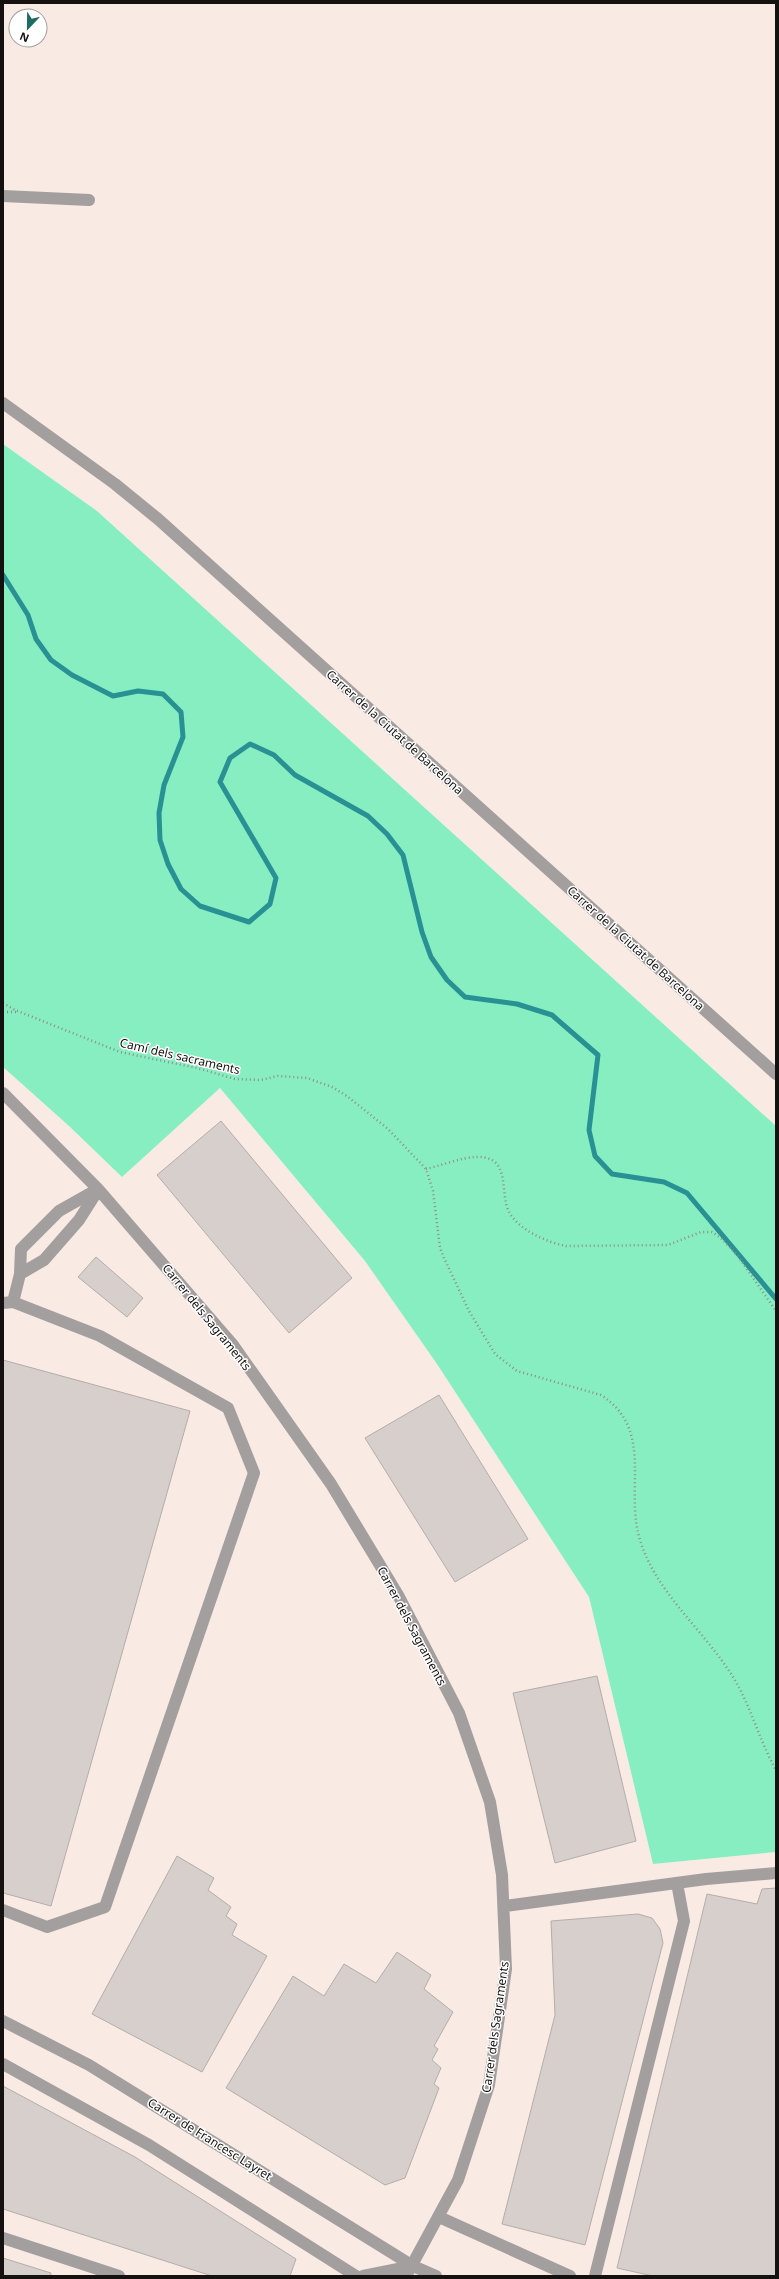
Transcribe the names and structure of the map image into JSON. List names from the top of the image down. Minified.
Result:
{"streets":{"street":["Carrer de la Ciutat de Barcelona","Carrer dels Sagraments","Carrer de Francesc Layret"],"path":["Camí dels sacraments"]},"crossings":[["Carrer dels Sagraments","Carrer de Francesc Layret"]],"north":"bottom"}
